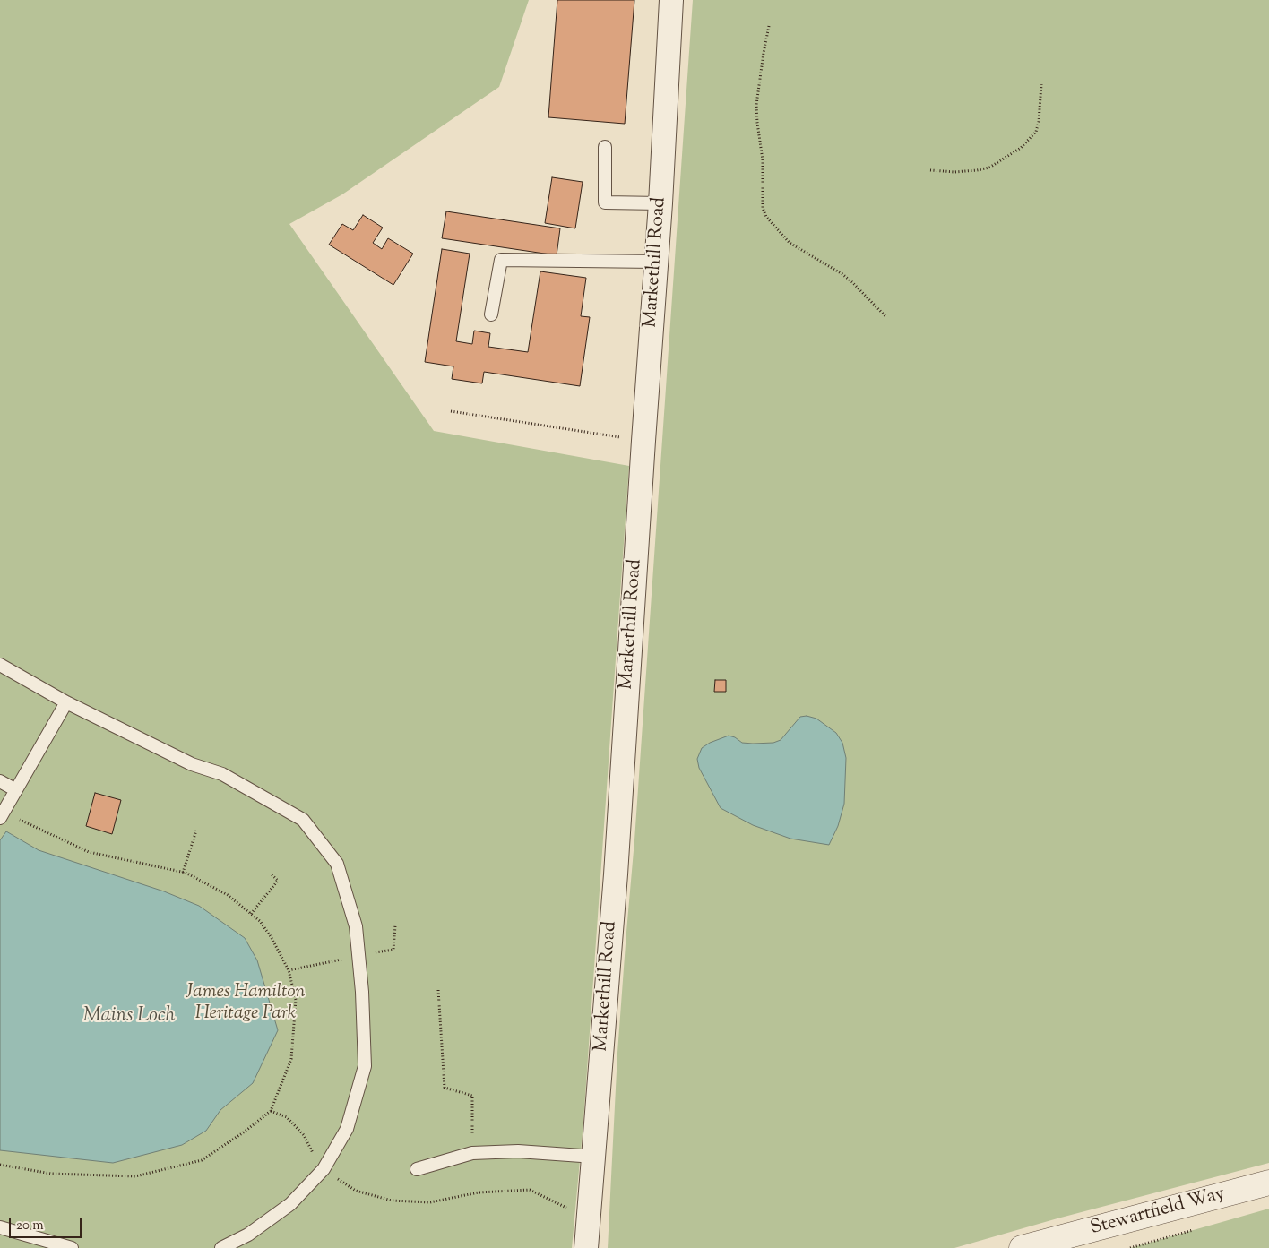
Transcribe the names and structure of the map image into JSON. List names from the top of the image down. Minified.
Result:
{"streets":{"street":["Markethill Road","Stewartfield Way"]},"water":["Mains Loch"],"parks":["James Hamilton Heritage Park"],"scale_bar":"20 m"}
